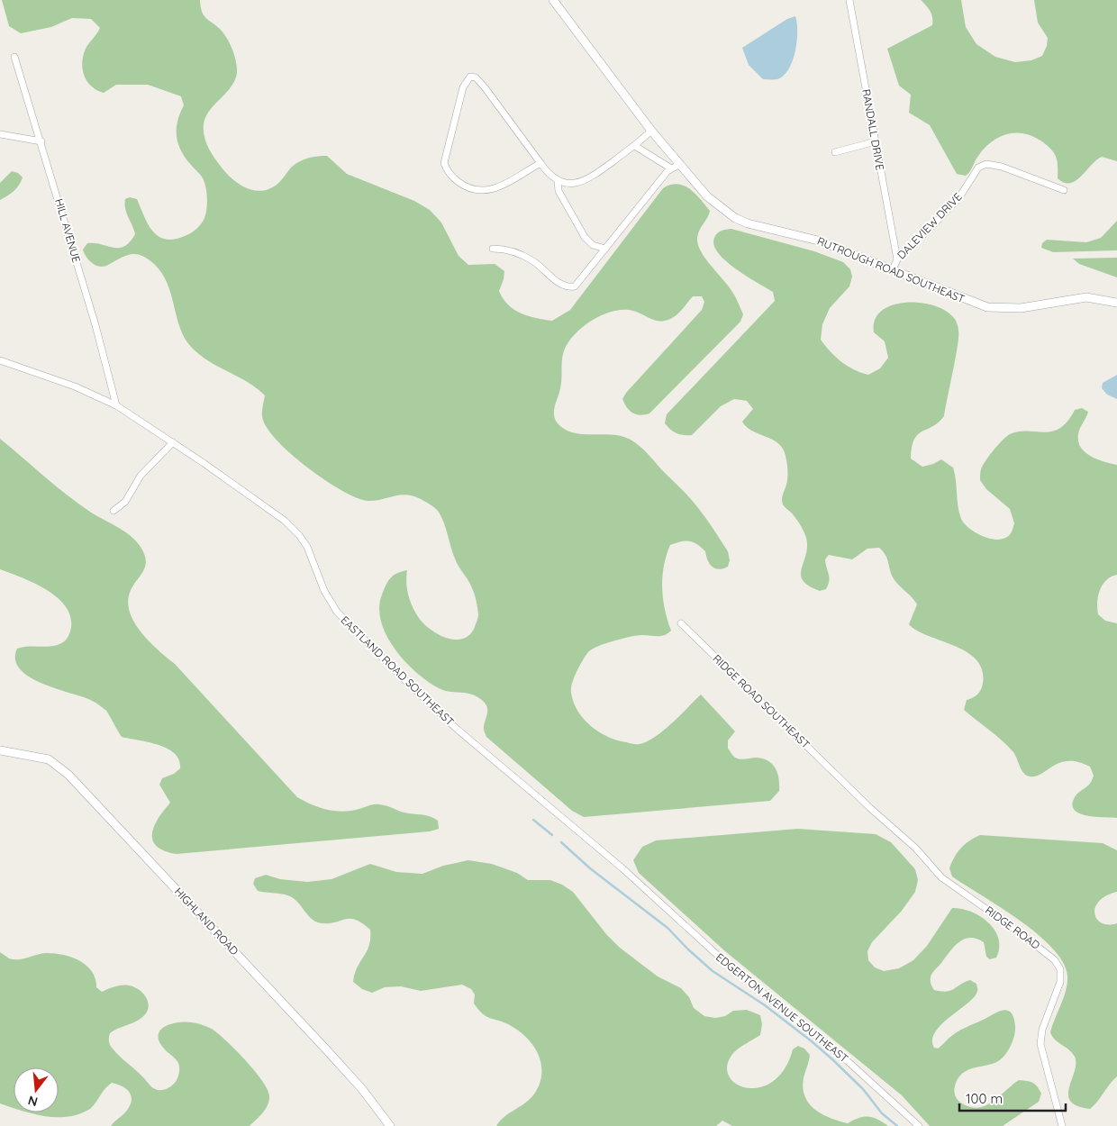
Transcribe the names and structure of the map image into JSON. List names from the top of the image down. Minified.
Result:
{"streets":{"street":["RANDALL DRIVE","DALEVIEW DRIVE","HILL AVENUE","RUTROUGH ROAD SOUTHEAST","EASTLAND ROAD SOUTHEAST","RIDGE ROAD SOUTHEAST","HIGHLAND ROAD","RIDGE ROAD","EDGERTON AVENUE SOUTHEAST"]},"crossings":[["RANDALL DRIVE","DALEVIEW DRIVE"],["DALEVIEW DRIVE","RUTROUGH ROAD SOUTHEAST"],["HILL AVENUE","EASTLAND ROAD SOUTHEAST"],["EASTLAND ROAD SOUTHEAST","EDGERTON AVENUE SOUTHEAST"],["RIDGE ROAD SOUTHEAST","RIDGE ROAD"]],"scale_bar":"100 m","north":"bottom"}
